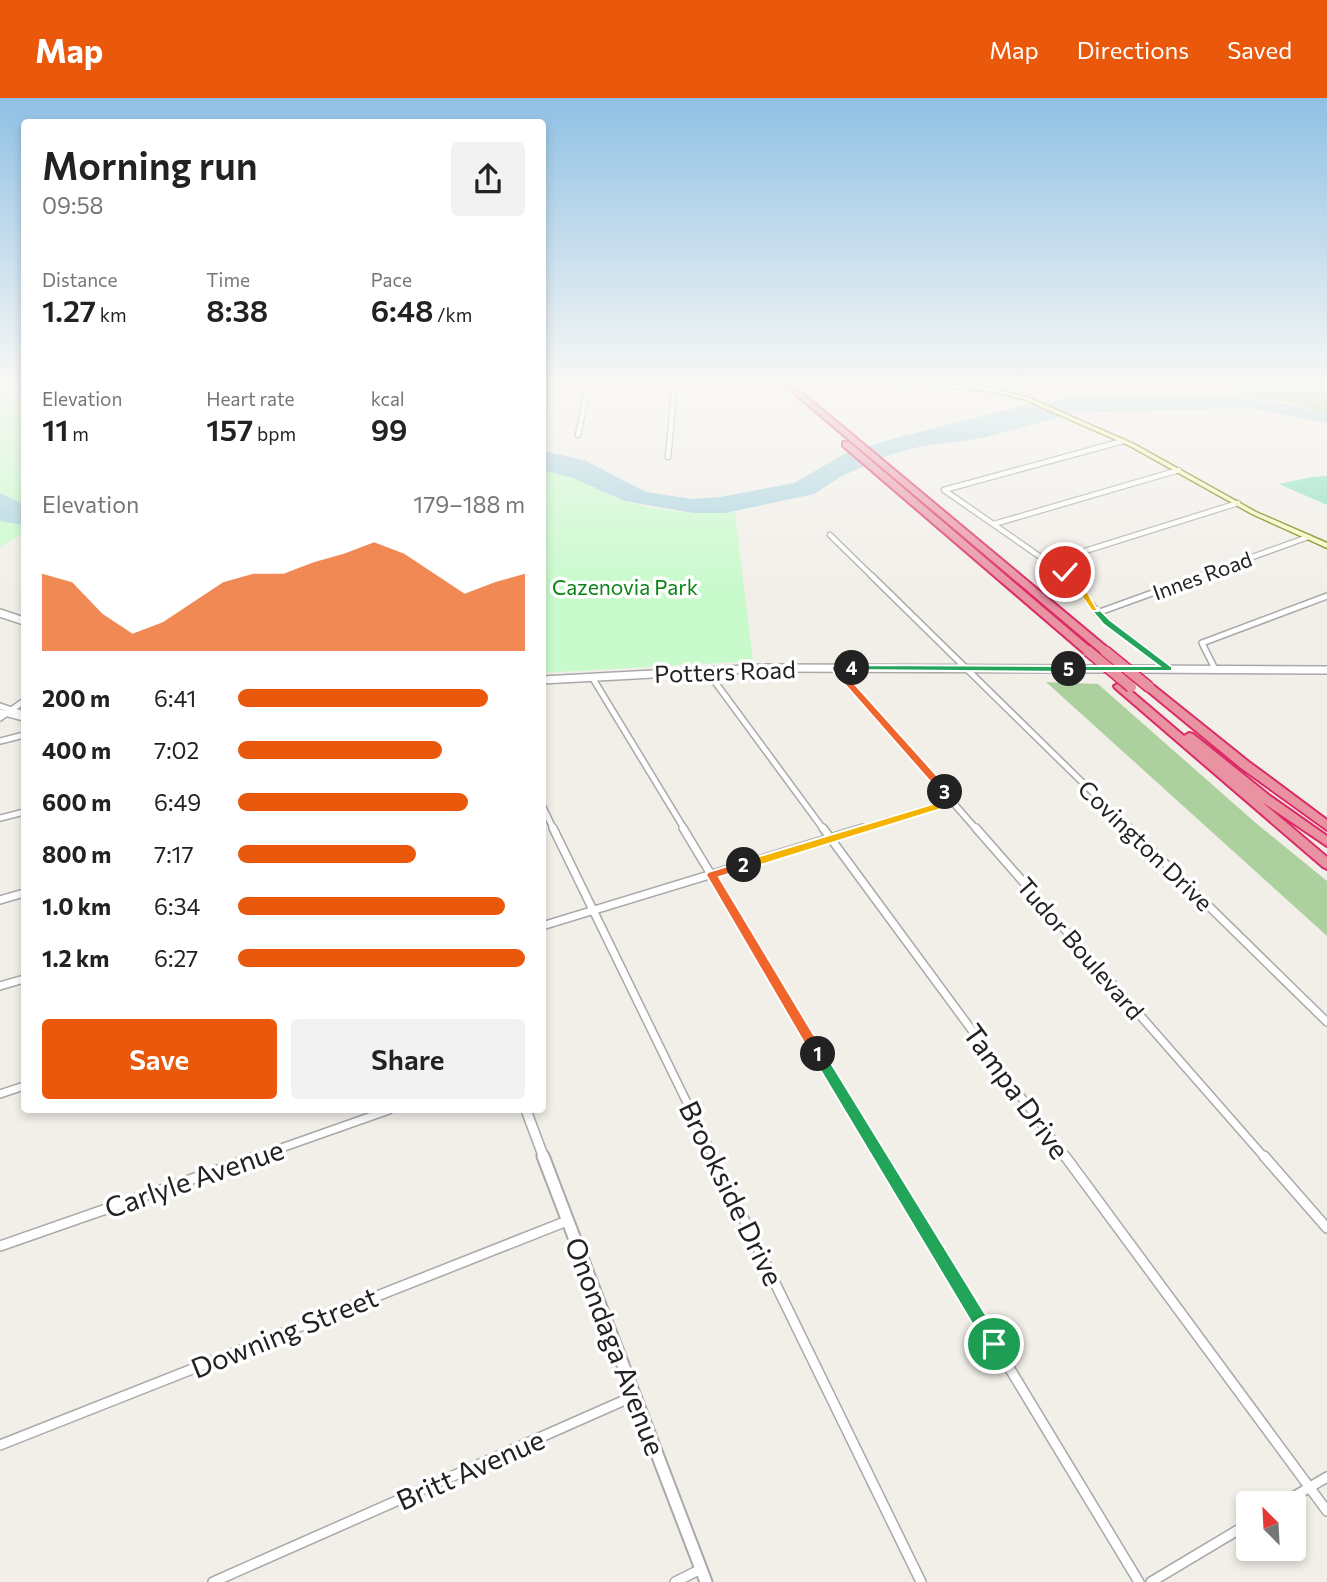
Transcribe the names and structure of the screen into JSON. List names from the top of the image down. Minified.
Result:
{"streets":{"street":["Innes Road","Potters Road","Covington Drive","Tudor Boulevard","Tampa Drive","Carlyle Avenue","Brookside Drive","Downing Street","Onondaga Avenue","Britt Avenue"]},"crossings":[["Potters Road","Covington Drive"],["Potters Road","Tudor Boulevard"],["Potters Road","Tampa Drive"],["Downing Street","Onondaga Avenue"],["Onondaga Avenue","Britt Avenue"]],"parks":["Cazenovia Park"],"north":"top left","page":{"header":"Map","nav":["Map","Directions","Saved"],"heading":["Morning run","09:58"],"stats":[["Distance","1.27 km"],["Time","8:38"],["Pace","6:48 /km"],["Elevation","11 m"],["Heart rate","157 bpm"],["kcal","99"]],"chart":["Elevation","179–188 m"],"pins":["4","5","3","2","1"],"list":[{"name":"200 m","note":"6:41"},{"name":"400 m","note":"7:02"},{"name":"600 m","note":"6:49"},{"name":"800 m","note":"7:17"},{"name":"1.0 km","note":"6:34"},{"name":"1.2 km","note":"6:27"}],"buttons":["Save","Share"]}}
